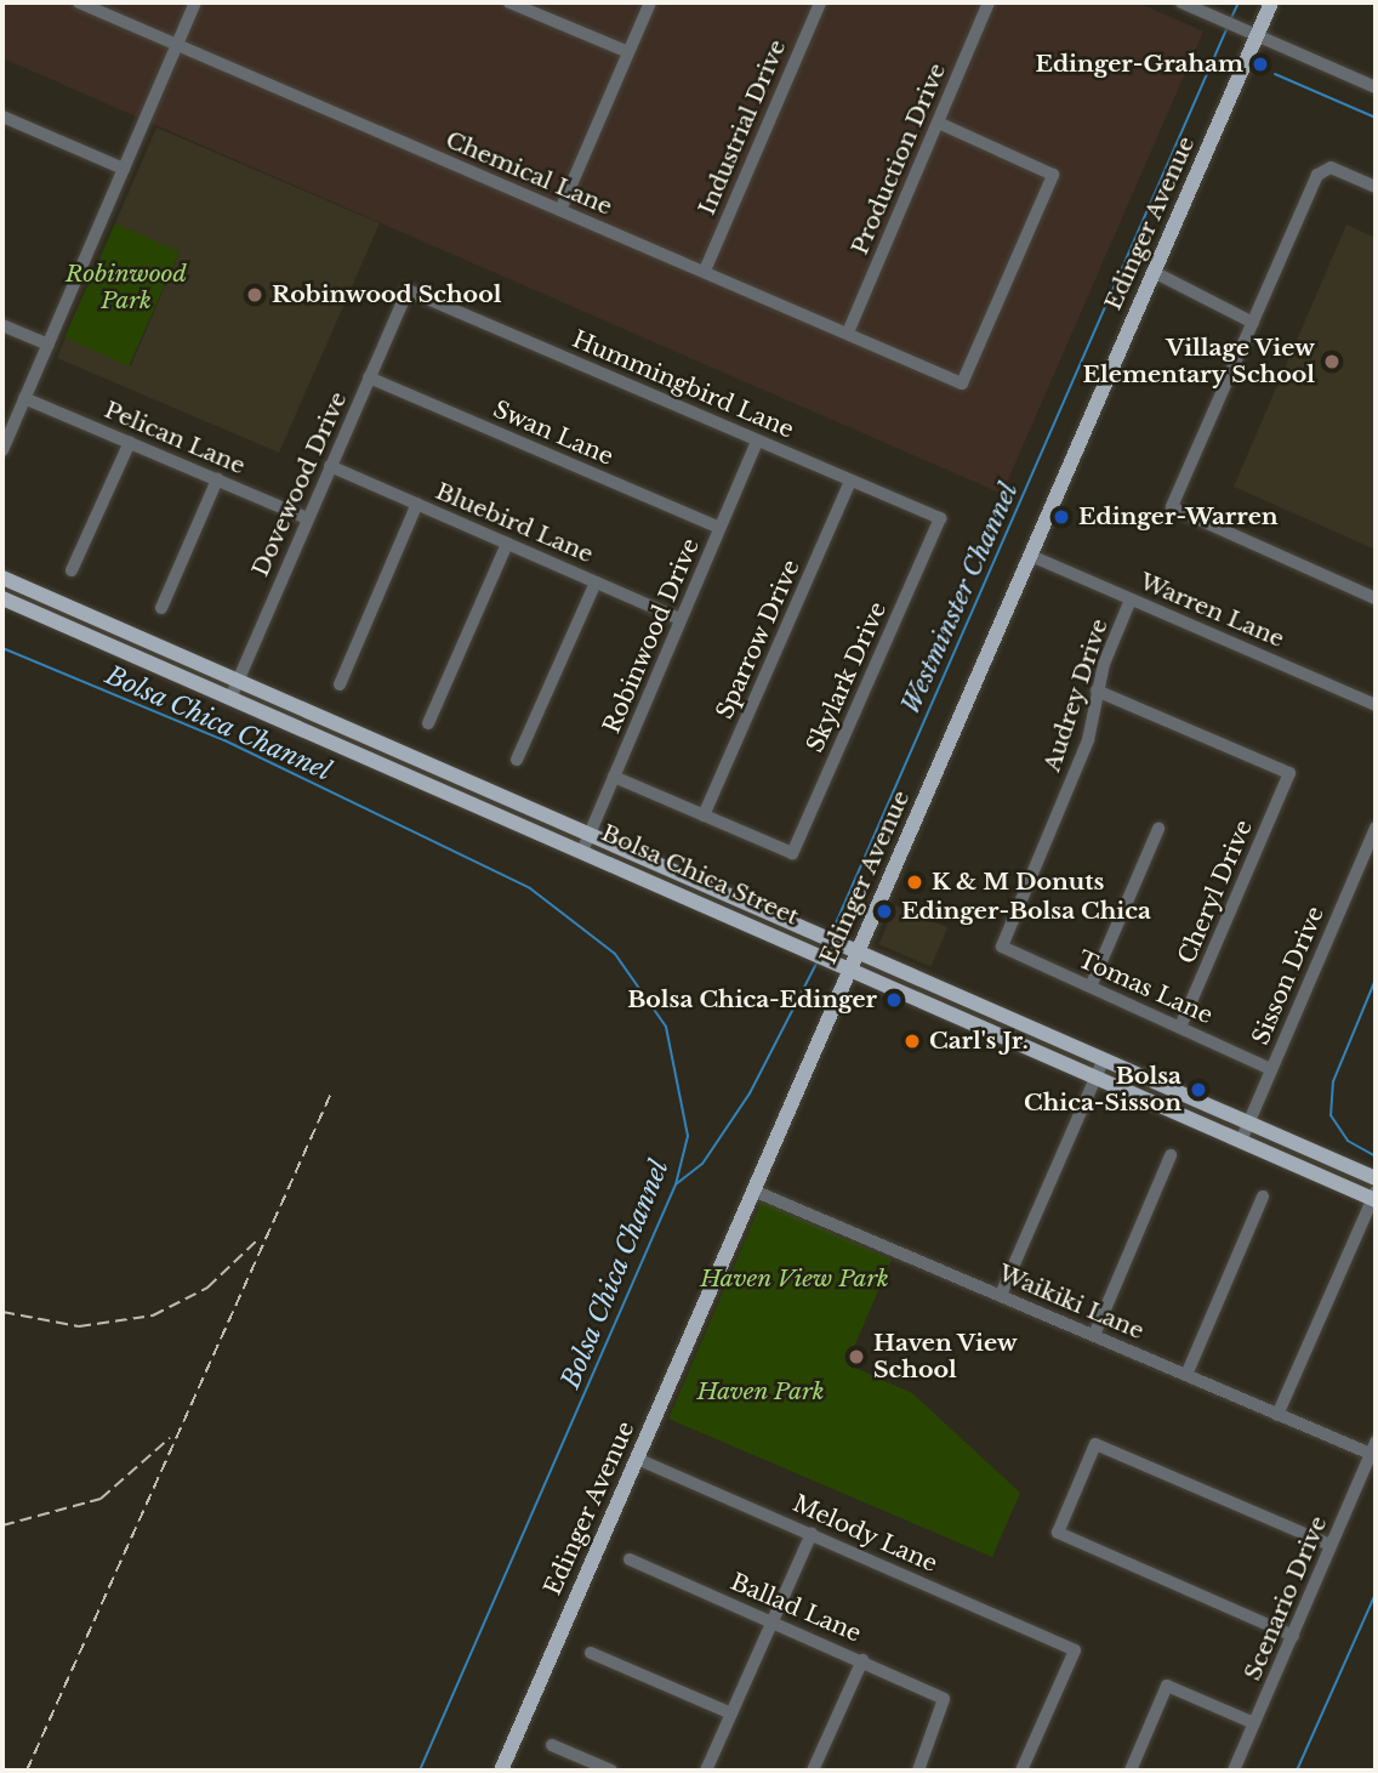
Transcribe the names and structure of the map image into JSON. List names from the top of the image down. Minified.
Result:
{"streets":{"main road":["Edinger Avenue","Bolsa Chica Street"],"street":["Industrial Drive","Production Drive","Chemical Lane","Hummingbird Lane","Swan Lane","Pelican Lane","Dovewood Drive","Bluebird Lane","Warren Lane","Robinwood Drive","Sparrow Drive","Skylark Drive","Audrey Drive","Cheryl Drive","Sisson Drive","Tomas Lane","Waikiki Lane","Melody Lane","Scenario Drive","Ballad Lane"]},"crossings":[["Industrial Drive","Chemical Lane"],["Production Drive","Chemical Lane"],["Edinger Avenue","Warren Lane"],["Edinger Avenue","Bolsa Chica Street"],["Edinger Avenue","Waikiki Lane"],["Edinger Avenue","Melody Lane"],["Hummingbird Lane","Dovewood Drive"],["Hummingbird Lane","Robinwood Drive"],["Hummingbird Lane","Sparrow Drive"],["Hummingbird Lane","Skylark Drive"],["Swan Lane","Dovewood Drive"],["Swan Lane","Robinwood Drive"],["Pelican Lane","Dovewood Drive"],["Dovewood Drive","Bluebird Lane"],["Dovewood Drive","Bolsa Chica Street"],["Bluebird Lane","Robinwood Drive"],["Warren Lane","Audrey Drive"],["Robinwood Drive","Bolsa Chica Street"],["Sparrow Drive","Skylark Drive"],["Audrey Drive","Cheryl Drive"],["Audrey Drive","Tomas Lane"],["Bolsa Chica Street","Sisson Drive"],["Cheryl Drive","Tomas Lane"],["Sisson Drive","Tomas Lane"],["Waikiki Lane","Scenario Drive"]],"water":["Westminster Channel","Bolsa Chica Channel"],"parks":["Robinwood Park","Haven View Park","Haven Park"],"places":["Edinger-Graham","Robinwood School","Village View Elementary School","Edinger-Warren","K & M Donuts","Edinger-Bolsa Chica","Bolsa Chica-Edinger","Carl's Jr.","Bolsa Chica-Sisson","Haven View School"]}
